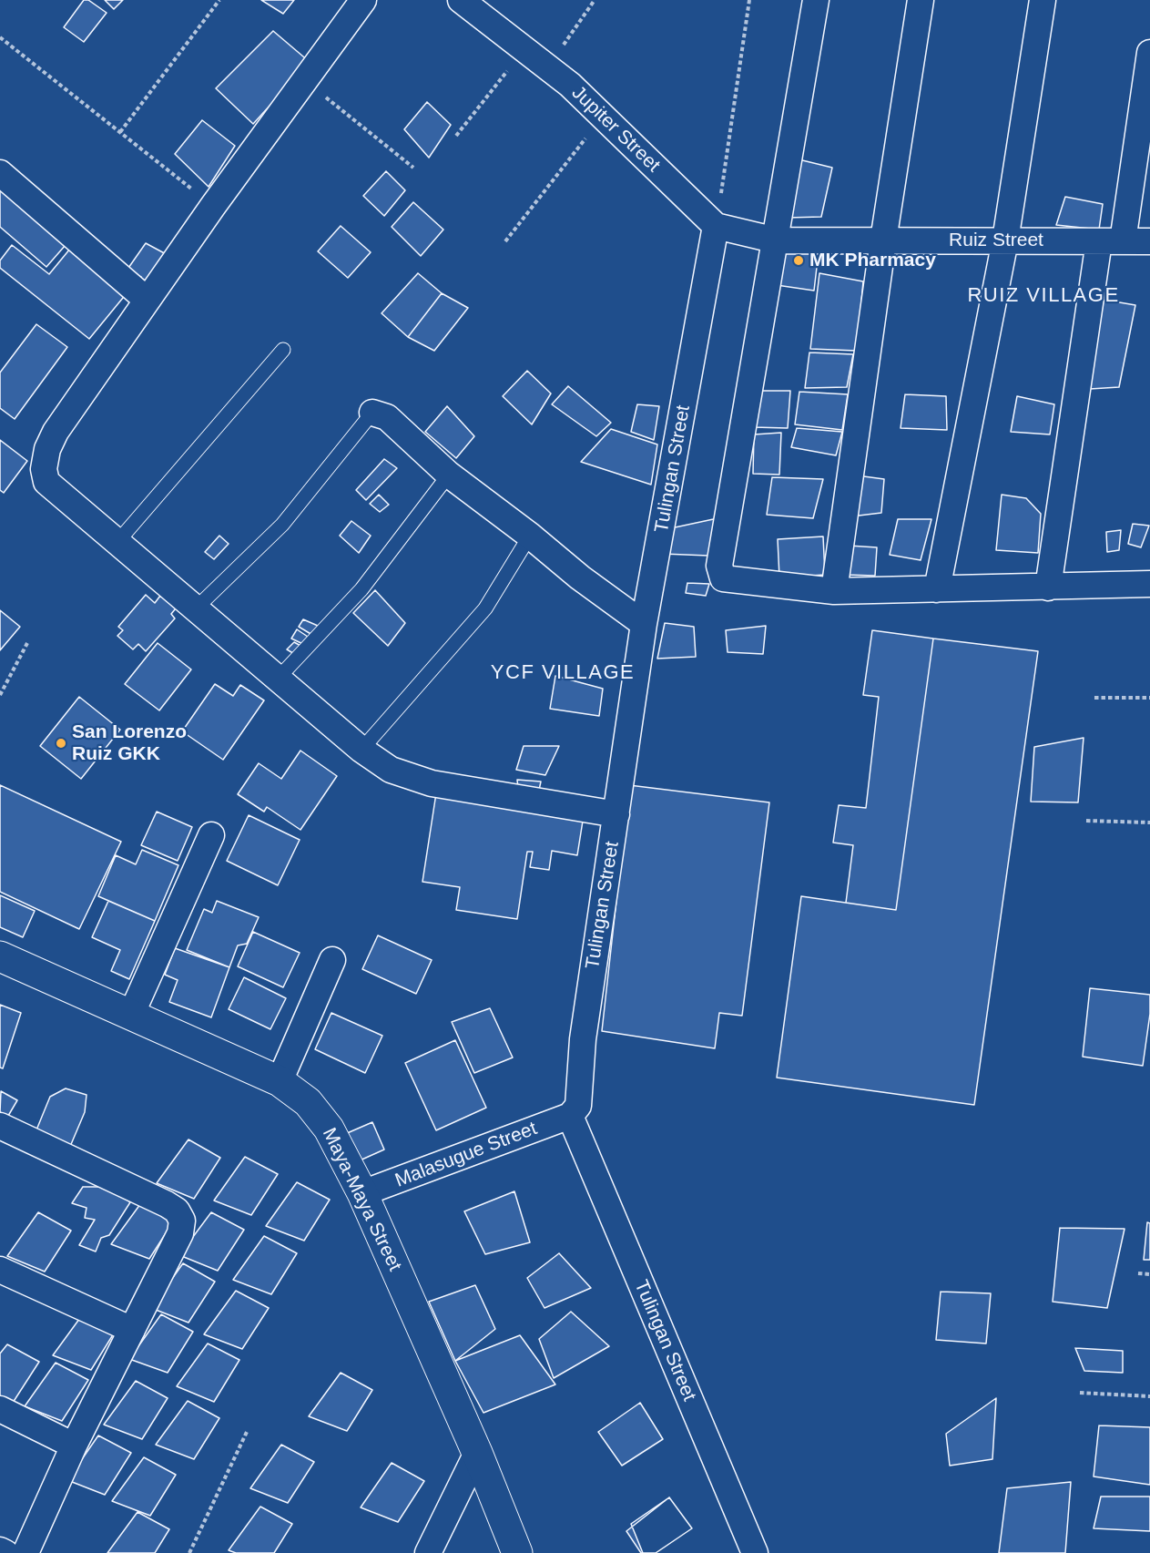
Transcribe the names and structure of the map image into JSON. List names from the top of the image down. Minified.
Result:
{"streets":{"street":["Jupiter Street","Ruiz Street","Tulingan Street","Malasugue Street","Maya-Maya Street"]},"crossings":[["Jupiter Street","Tulingan Street"],["Tulingan Street","Malasugue Street"],["Malasugue Street","Maya-Maya Street"]],"districts":["RUIZ VILLAGE","YCF VILLAGE"],"places":["MK Pharmacy","San Lorenzo Ruiz GKK"]}
